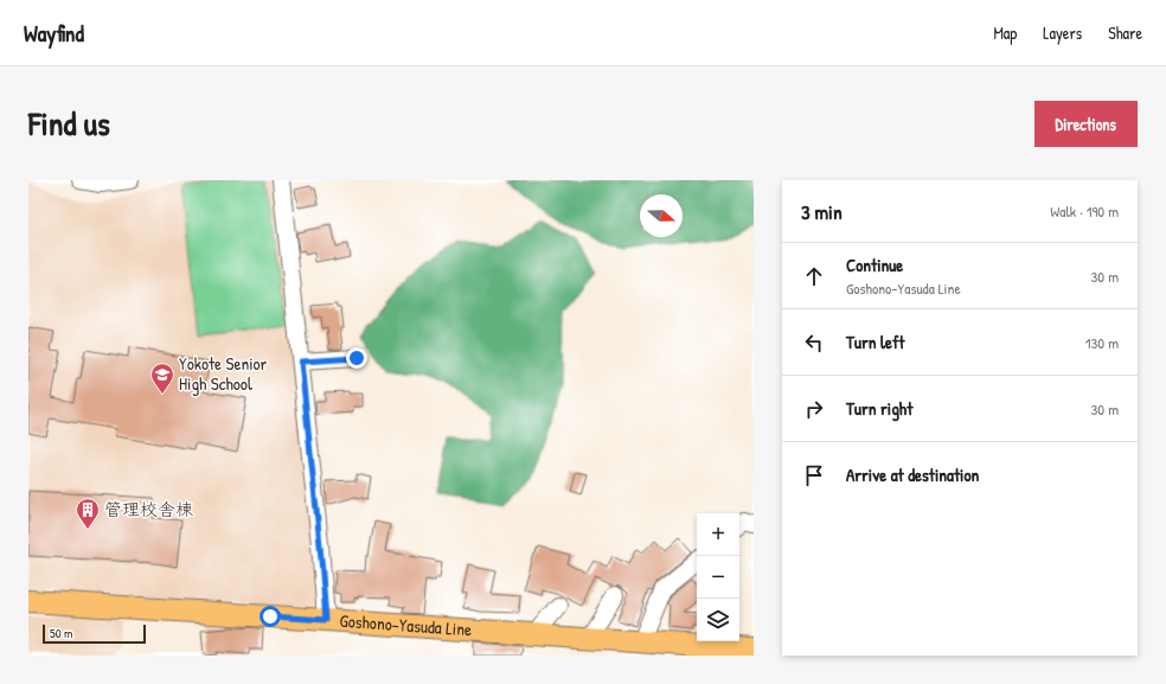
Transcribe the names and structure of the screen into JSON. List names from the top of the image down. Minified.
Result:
{"streets":{"main road":["Goshono-Yasuda Line"]},"places":{"school or university":["Yokote Senior High School"],"building":["管理校舎棟"]},"scale_bar":"50 m","north":"right","page":{"header":"Wayfind","nav":["Map","Layers","Share"],"title":"Find us","buttons":"Directions","heading":["3 min","Walk · 190 m"],"list":[["Continue","Goshono-Yasuda Line","30 m"],["Turn left","130 m"],["Turn right","30 m"],"Arrive at destination"],"map_buttons":["+","−"],"scale":"50 m"}}
